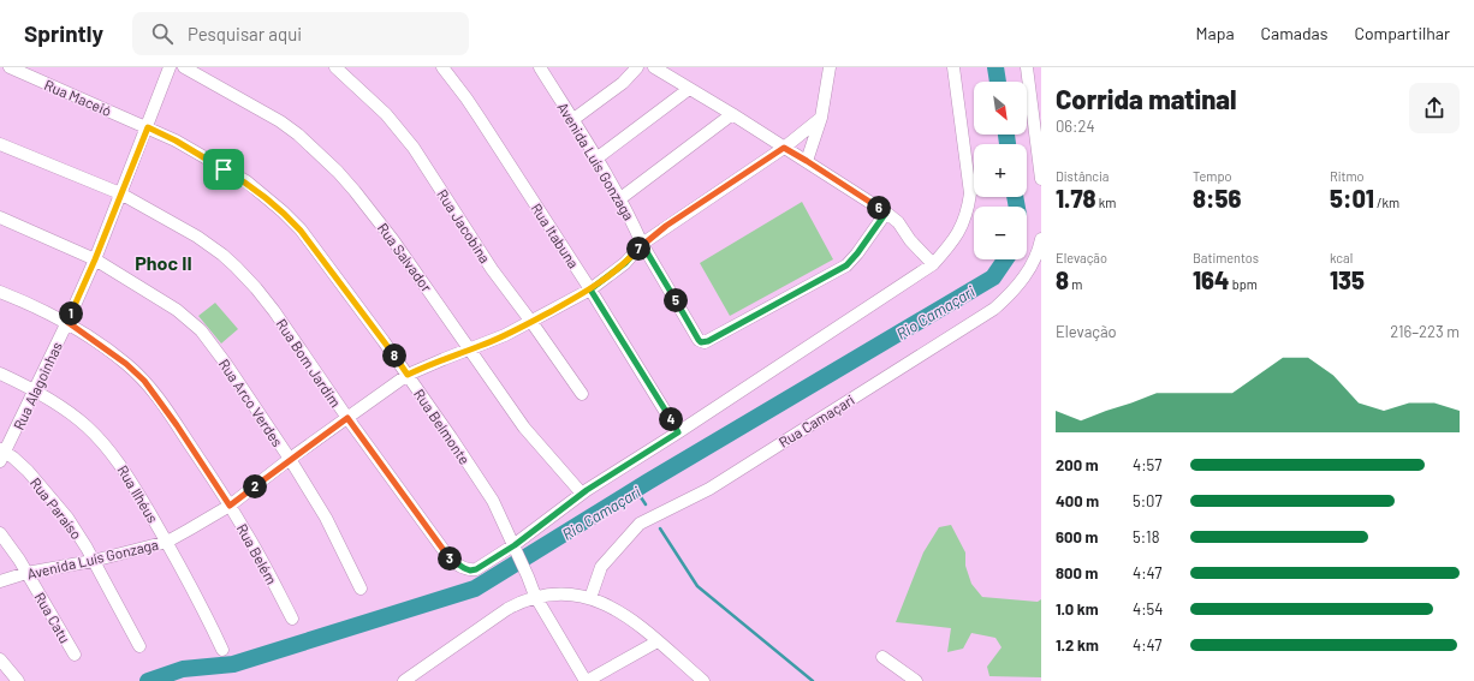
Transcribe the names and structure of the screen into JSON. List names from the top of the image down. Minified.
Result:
{"streets":{"street":["Rua Maceió","Avenida Luís Gonzaga","Rua Jacobina","Rua Itabuna","Rua Salvador","Rua Bom Jardim","Rua Alagoinhas","Rua Arco Verdes","Rua Camaçari","Rua Belmonte","Rua Ilhéus","Rua Paraíso","Rua Belém","Rua Catu"]},"crossings":[["Rua Maceió","Rua Alagoinhas"],["Rua Maceió","Rua Belmonte"],["Avenida Luís Gonzaga","Rua Jacobina"],["Avenida Luís Gonzaga","Rua Itabuna"],["Avenida Luís Gonzaga","Rua Salvador"],["Avenida Luís Gonzaga","Rua Bom Jardim"],["Avenida Luís Gonzaga","Rua Arco Verdes"],["Avenida Luís Gonzaga","Rua Belmonte"],["Avenida Luís Gonzaga","Rua Ilhéus"],["Avenida Luís Gonzaga","Rua Paraíso"],["Avenida Luís Gonzaga","Rua Belém"],["Avenida Luís Gonzaga","Rua Catu"],["Rua Itabuna","Rua Bom Jardim"],["Rua Salvador","Rua Bom Jardim"],["Rua Bom Jardim","Rua Alagoinhas"],["Rua Bom Jardim","Rua Belmonte"],["Rua Alagoinhas","Rua Arco Verdes"],["Rua Alagoinhas","Rua Belmonte"],["Rua Alagoinhas","Rua Ilhéus"],["Rua Alagoinhas","Rua Paraíso"],["Rua Alagoinhas","Rua Belém"]],"districts":["Phoc II"],"water":["Rio Camaçari"],"north":"bottom right","page":{"header":"Sprintly","search":"Pesquisar aqui","nav":["Mapa","Camadas","Compartilhar"],"heading":["Corrida matinal","06:24"],"map_buttons":["+","−"],"stats":[["Distância","1.78 km"],["Tempo","8:56"],["Ritmo","5:01 /km"],["Elevação","8 m"],["Batimentos","164 bpm"],["kcal","135"]],"pins":["6","7","5","1","8","4","2","3"],"chart":["Elevação","216–223 m"],"list":[{"name":"200 m","note":"4:57"},{"name":"400 m","note":"5:07"},{"name":"600 m","note":"5:18"},{"name":"800 m","note":"4:47"},{"name":"1.0 km","note":"4:54"},{"name":"1.2 km","note":"4:47"}]}}
